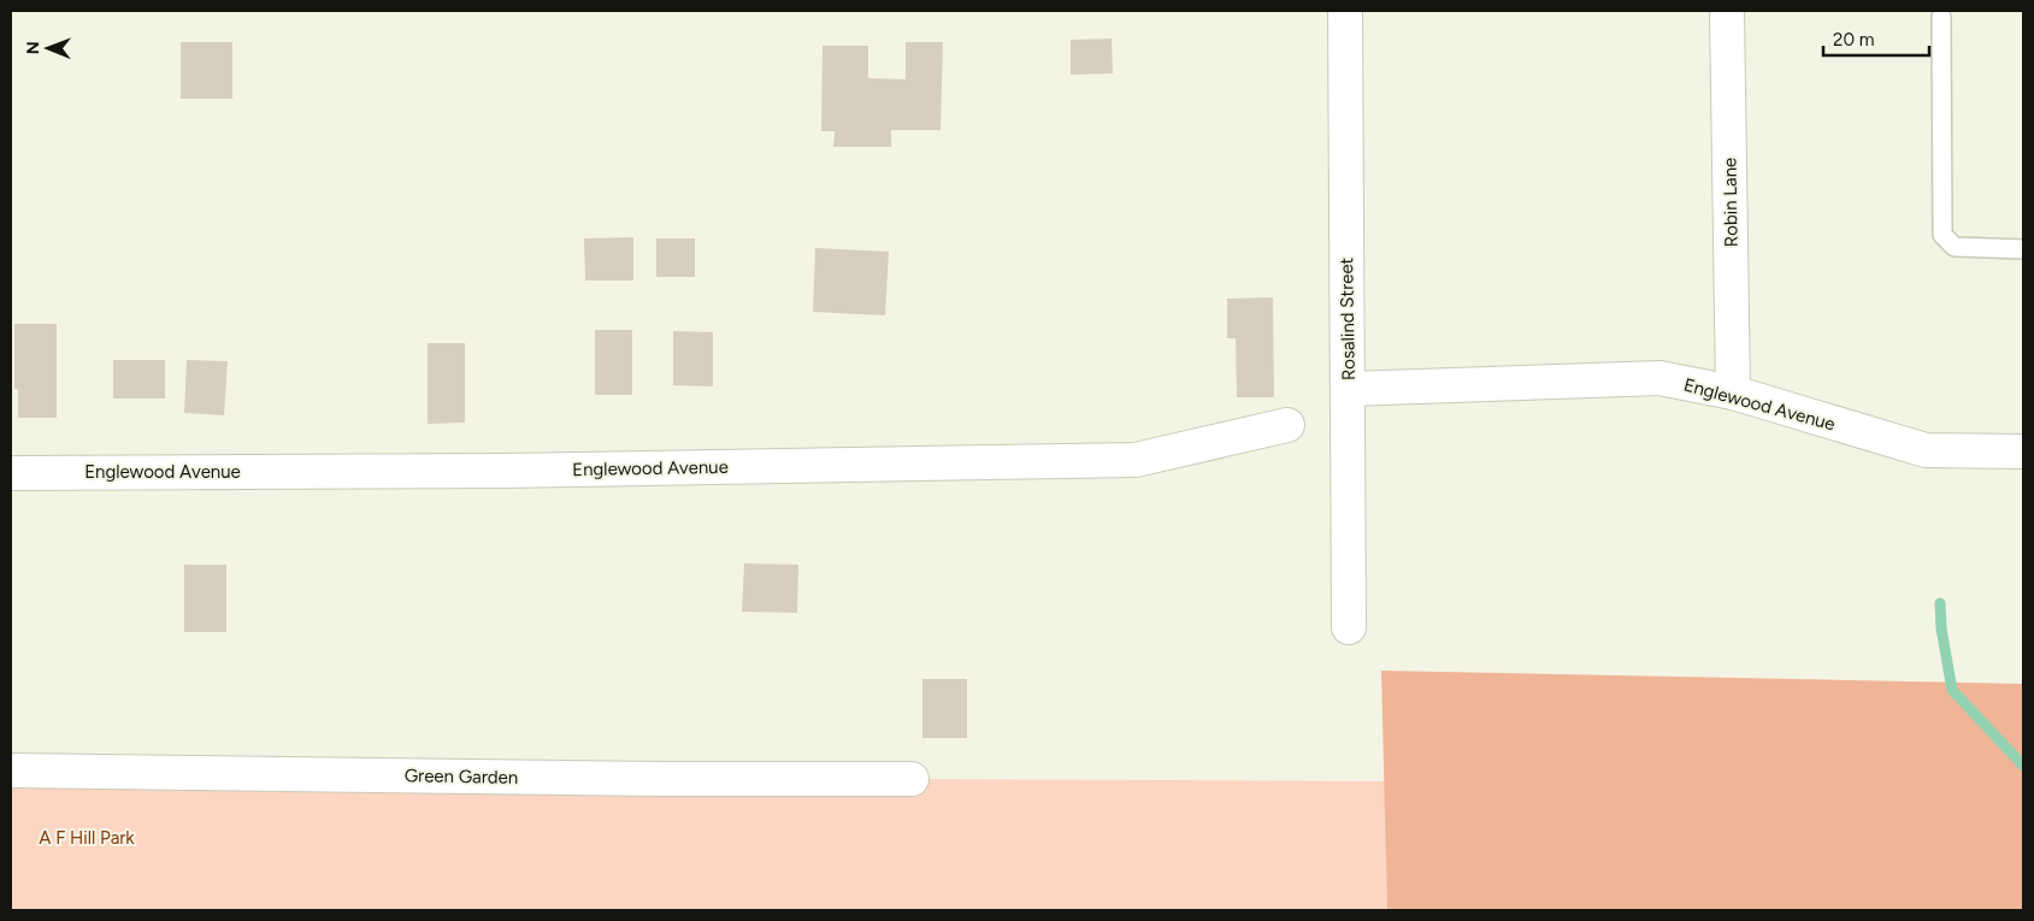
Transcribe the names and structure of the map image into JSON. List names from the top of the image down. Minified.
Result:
{"streets":{"street":["Robin Lane","Rosalind Street","Englewood Avenue","Green Garden"]},"crossings":[["Robin Lane","Englewood Avenue"],["Rosalind Street","Englewood Avenue"]],"parks":["A F Hill Park"],"scale_bar":"20 m","north":"left"}
